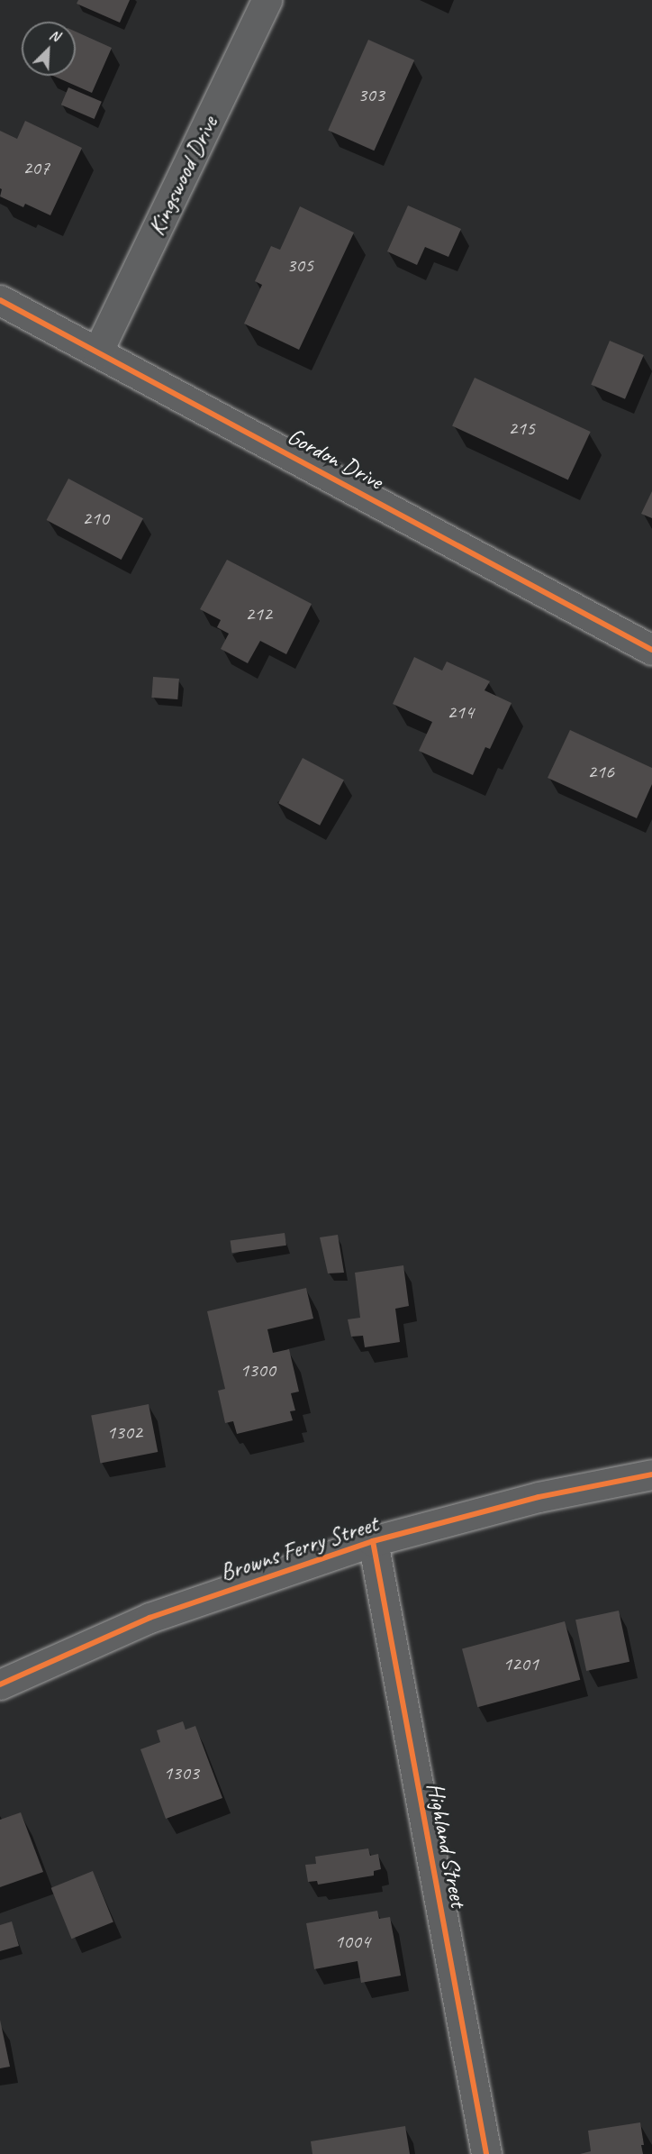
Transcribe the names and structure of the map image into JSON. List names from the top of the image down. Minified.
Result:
{"streets":{"street":["Kingswood Drive","Gordon Drive","Browns Ferry Street","Highland Street"]},"crossings":[["Kingswood Drive","Gordon Drive"],["Browns Ferry Street","Highland Street"]],"house_numbers":["303","207","305","215","210","212","214","216","1300","1302","1201","1303","1004"],"north":"top right"}
